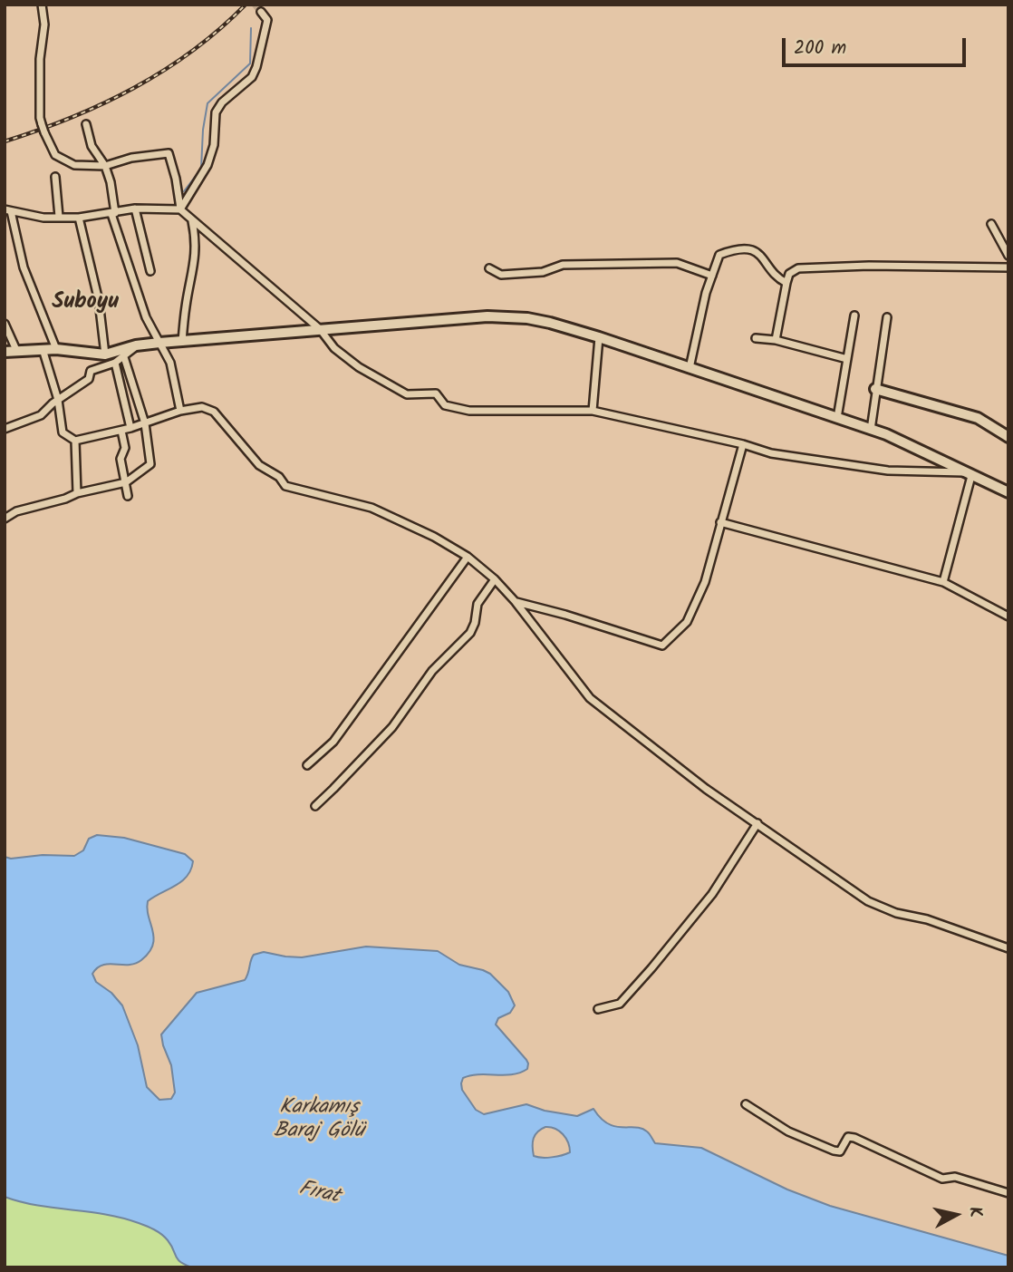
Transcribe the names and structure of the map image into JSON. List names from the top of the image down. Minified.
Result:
{"districts":["Suboyu"],"water":["Karkamış Baraj Gölü","Fırat"],"scale_bar":"200 m","north":"right"}
